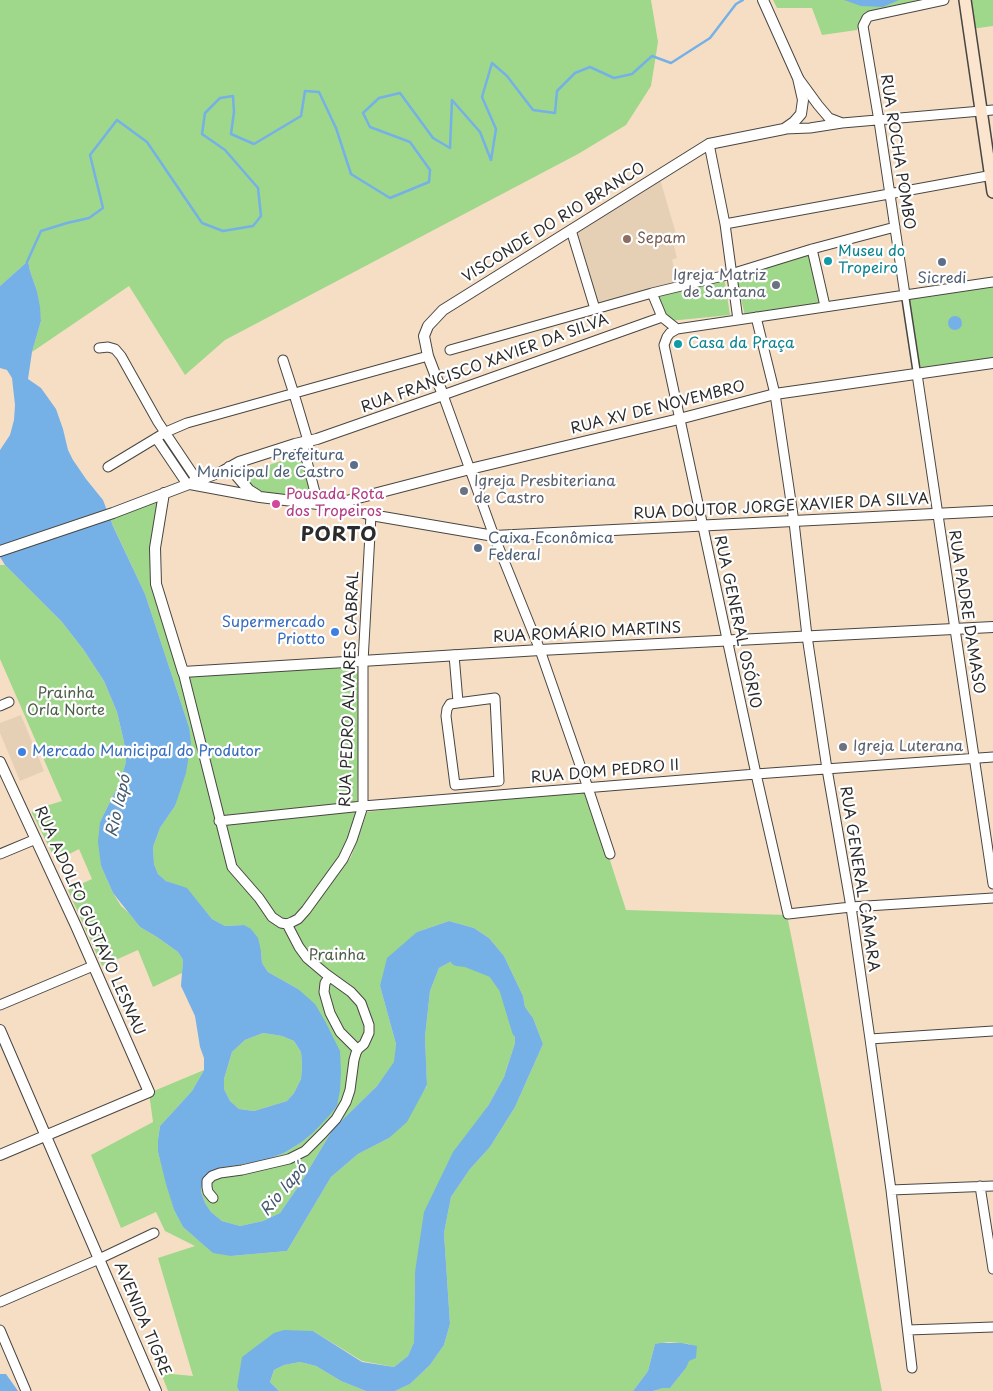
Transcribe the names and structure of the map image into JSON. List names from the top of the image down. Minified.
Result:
{"streets":{"street":["RUA ROCHA POMBO","VISCONDE DO RIO BRANCO","RUA FRANCISCO XAVIER DA SILVA","RUA XV DE NOVEMBRO","RUA DOUTOR JORGE XAVIER DA SILVA","RUA PADRE DAMASO","RUA GENERAL OSÓRIO","RUA ROMÁRIO MARTINS","RUA PEDRO ALVARES CABRAL","RUA DOM PEDRO II","RUA GENERAL CÂMARA","RUA ADOLFO GUSTAVO LESNAU","AVENIDA TIGRE"]},"crossings":[["RUA FRANCISCO XAVIER DA SILVA","RUA XV DE NOVEMBRO"],["RUA XV DE NOVEMBRO","RUA DOUTOR JORGE XAVIER DA SILVA"],["RUA XV DE NOVEMBRO","RUA PADRE DAMASO"],["RUA XV DE NOVEMBRO","RUA GENERAL OSÓRIO"],["RUA XV DE NOVEMBRO","RUA GENERAL CÂMARA"],["RUA DOUTOR JORGE XAVIER DA SILVA","RUA PADRE DAMASO"],["RUA DOUTOR JORGE XAVIER DA SILVA","RUA GENERAL OSÓRIO"],["RUA DOUTOR JORGE XAVIER DA SILVA","RUA PEDRO ALVARES CABRAL"],["RUA DOUTOR JORGE XAVIER DA SILVA","RUA GENERAL CÂMARA"],["RUA PADRE DAMASO","RUA ROMÁRIO MARTINS"],["RUA PADRE DAMASO","RUA DOM PEDRO II"],["RUA GENERAL OSÓRIO","RUA ROMÁRIO MARTINS"],["RUA GENERAL OSÓRIO","RUA DOM PEDRO II"],["RUA GENERAL OSÓRIO","RUA GENERAL CÂMARA"],["RUA ROMÁRIO MARTINS","RUA PEDRO ALVARES CABRAL"],["RUA ROMÁRIO MARTINS","RUA GENERAL CÂMARA"],["RUA PEDRO ALVARES CABRAL","RUA DOM PEDRO II"],["RUA DOM PEDRO II","RUA GENERAL CÂMARA"],["RUA ADOLFO GUSTAVO LESNAU","AVENIDA TIGRE"]],"districts":["PORTO"],"water":["Rio Iapó"],"parks":["Prainha Orla Norte","Prainha"],"places":["Sepam","Museu do Tropeiro","Sicredi","Igreja Matriz de Santana","Casa da Praça","Prefeitura Municipal de Castro","Igreja Presbiteriana de Castro","Pousada Rota dos Tropeiros","Caixa Econômica Federal","Supermercado Priotto","Igreja Luterana","Mercado Municipal do Produtor"]}
